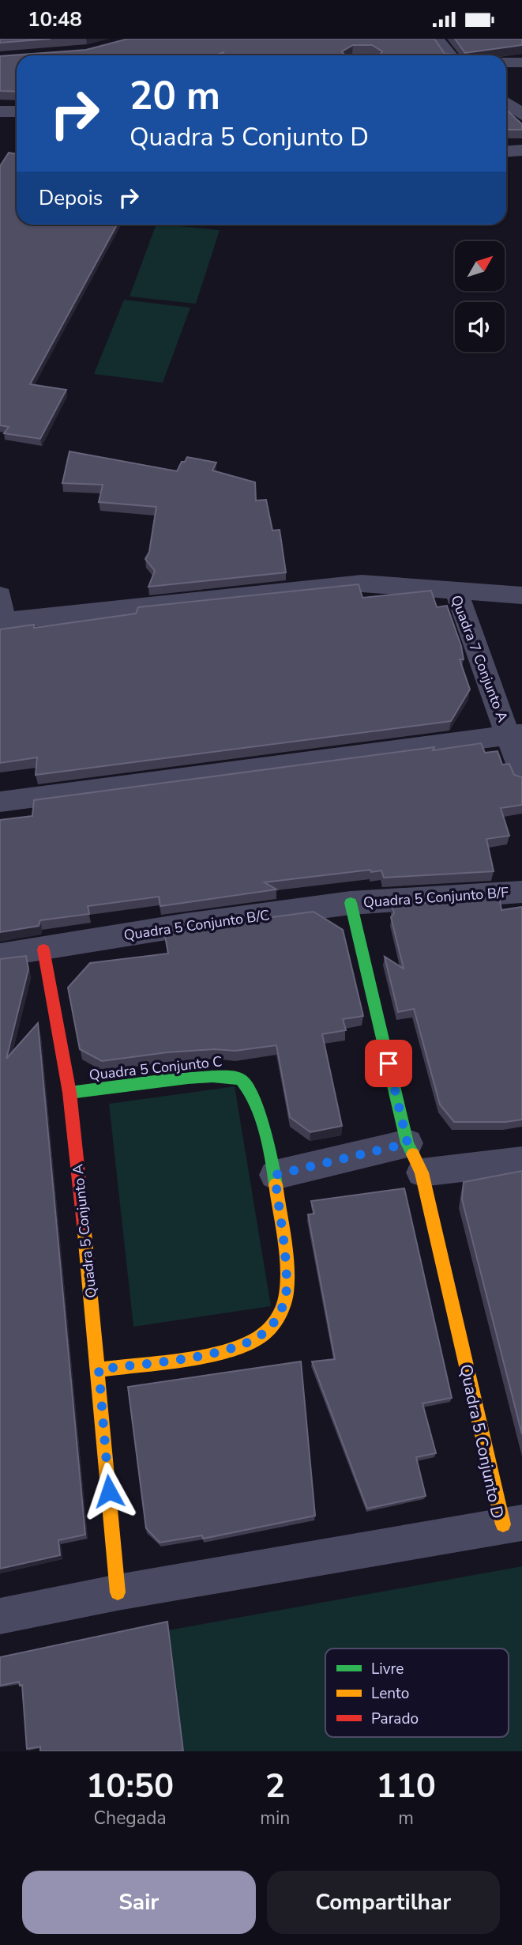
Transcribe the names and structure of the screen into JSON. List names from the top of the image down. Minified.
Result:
{"streets":{"street":["Quadra 7 Conjunto A","Quadra 5 Conjunto B/F","Quadra 5 Conjunto B/C","Quadra 5 Conjunto C","Quadra 5 Conjunto A","Quadra 5 Conjunto D"]},"crossings":[["Quadra 5 Conjunto B/F","Quadra 5 Conjunto B/C"],["Quadra 5 Conjunto B/F","Quadra 5 Conjunto D"],["Quadra 5 Conjunto B/C","Quadra 5 Conjunto A"],["Quadra 5 Conjunto B/C","Quadra 5 Conjunto D"],["Quadra 5 Conjunto C","Quadra 5 Conjunto A"],["Quadra 5 Conjunto A","Quadra 5 Conjunto D"]],"legend":["Livre","Lento","Parado"],"north":"top right","page":{"status":"10:48","turn":["20 m","Quadra 5 Conjunto D"],"then":"Depois","eta":["10:50","Chegada","2","min","110","m"],"buttons":["Sair","Compartilhar"]}}
